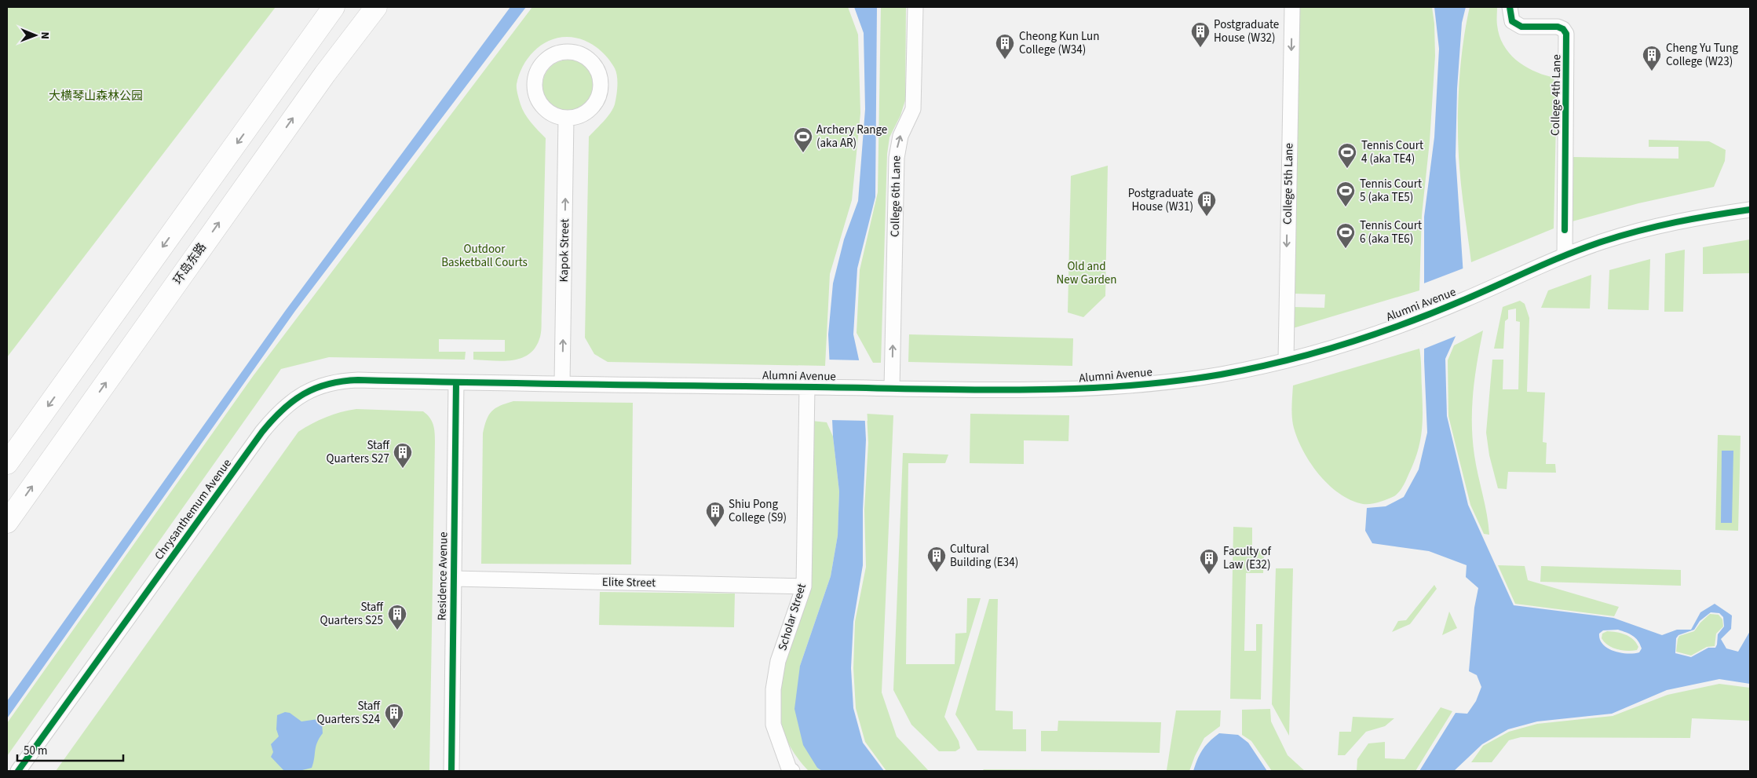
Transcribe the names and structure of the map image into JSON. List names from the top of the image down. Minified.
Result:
{"streets":{"main road":["环岛东路"],"street":["College 4th Lane","College 5th Lane","College 6th Lane","Kapok Street","Alumni Avenue","Chrysanthemum Avenue","Residence Avenue","Elite Street","Scholar Street"]},"crossings":[["College 4th Lane","Alumni Avenue"],["College 5th Lane","Alumni Avenue"],["College 6th Lane","Alumni Avenue"],["Kapok Street","Alumni Avenue"],["Alumni Avenue","Chrysanthemum Avenue"],["Alumni Avenue","Residence Avenue"],["Alumni Avenue","Scholar Street"],["Chrysanthemum Avenue","Residence Avenue"],["Residence Avenue","Elite Street"],["Elite Street","Scholar Street"]],"one_way":["College 5th Lane","College 6th Lane","Kapok Street"],"parks":["大横琴山森林公园","Outdoor Basketball Courts","Old and New Garden"],"places":{"building":["Postgraduate House (W32)","Cheong Kun Lun College (W34)","Cheng Yu Tung College (W23)","Postgraduate House (W31)","Staff Quarters S27","Shiu Pong College (S9)","Cultural Building (E34)","Faculty of Law (E32)","Staff Quarters S25","Staff Quarters S24"],"sports":["Archery Range (aka AR)","Tennis Court 4 (aka TE4)","Tennis Court 5 (aka TE5)","Tennis Court 6 (aka TE6)"]},"scale_bar":"50 m","north":"right"}
